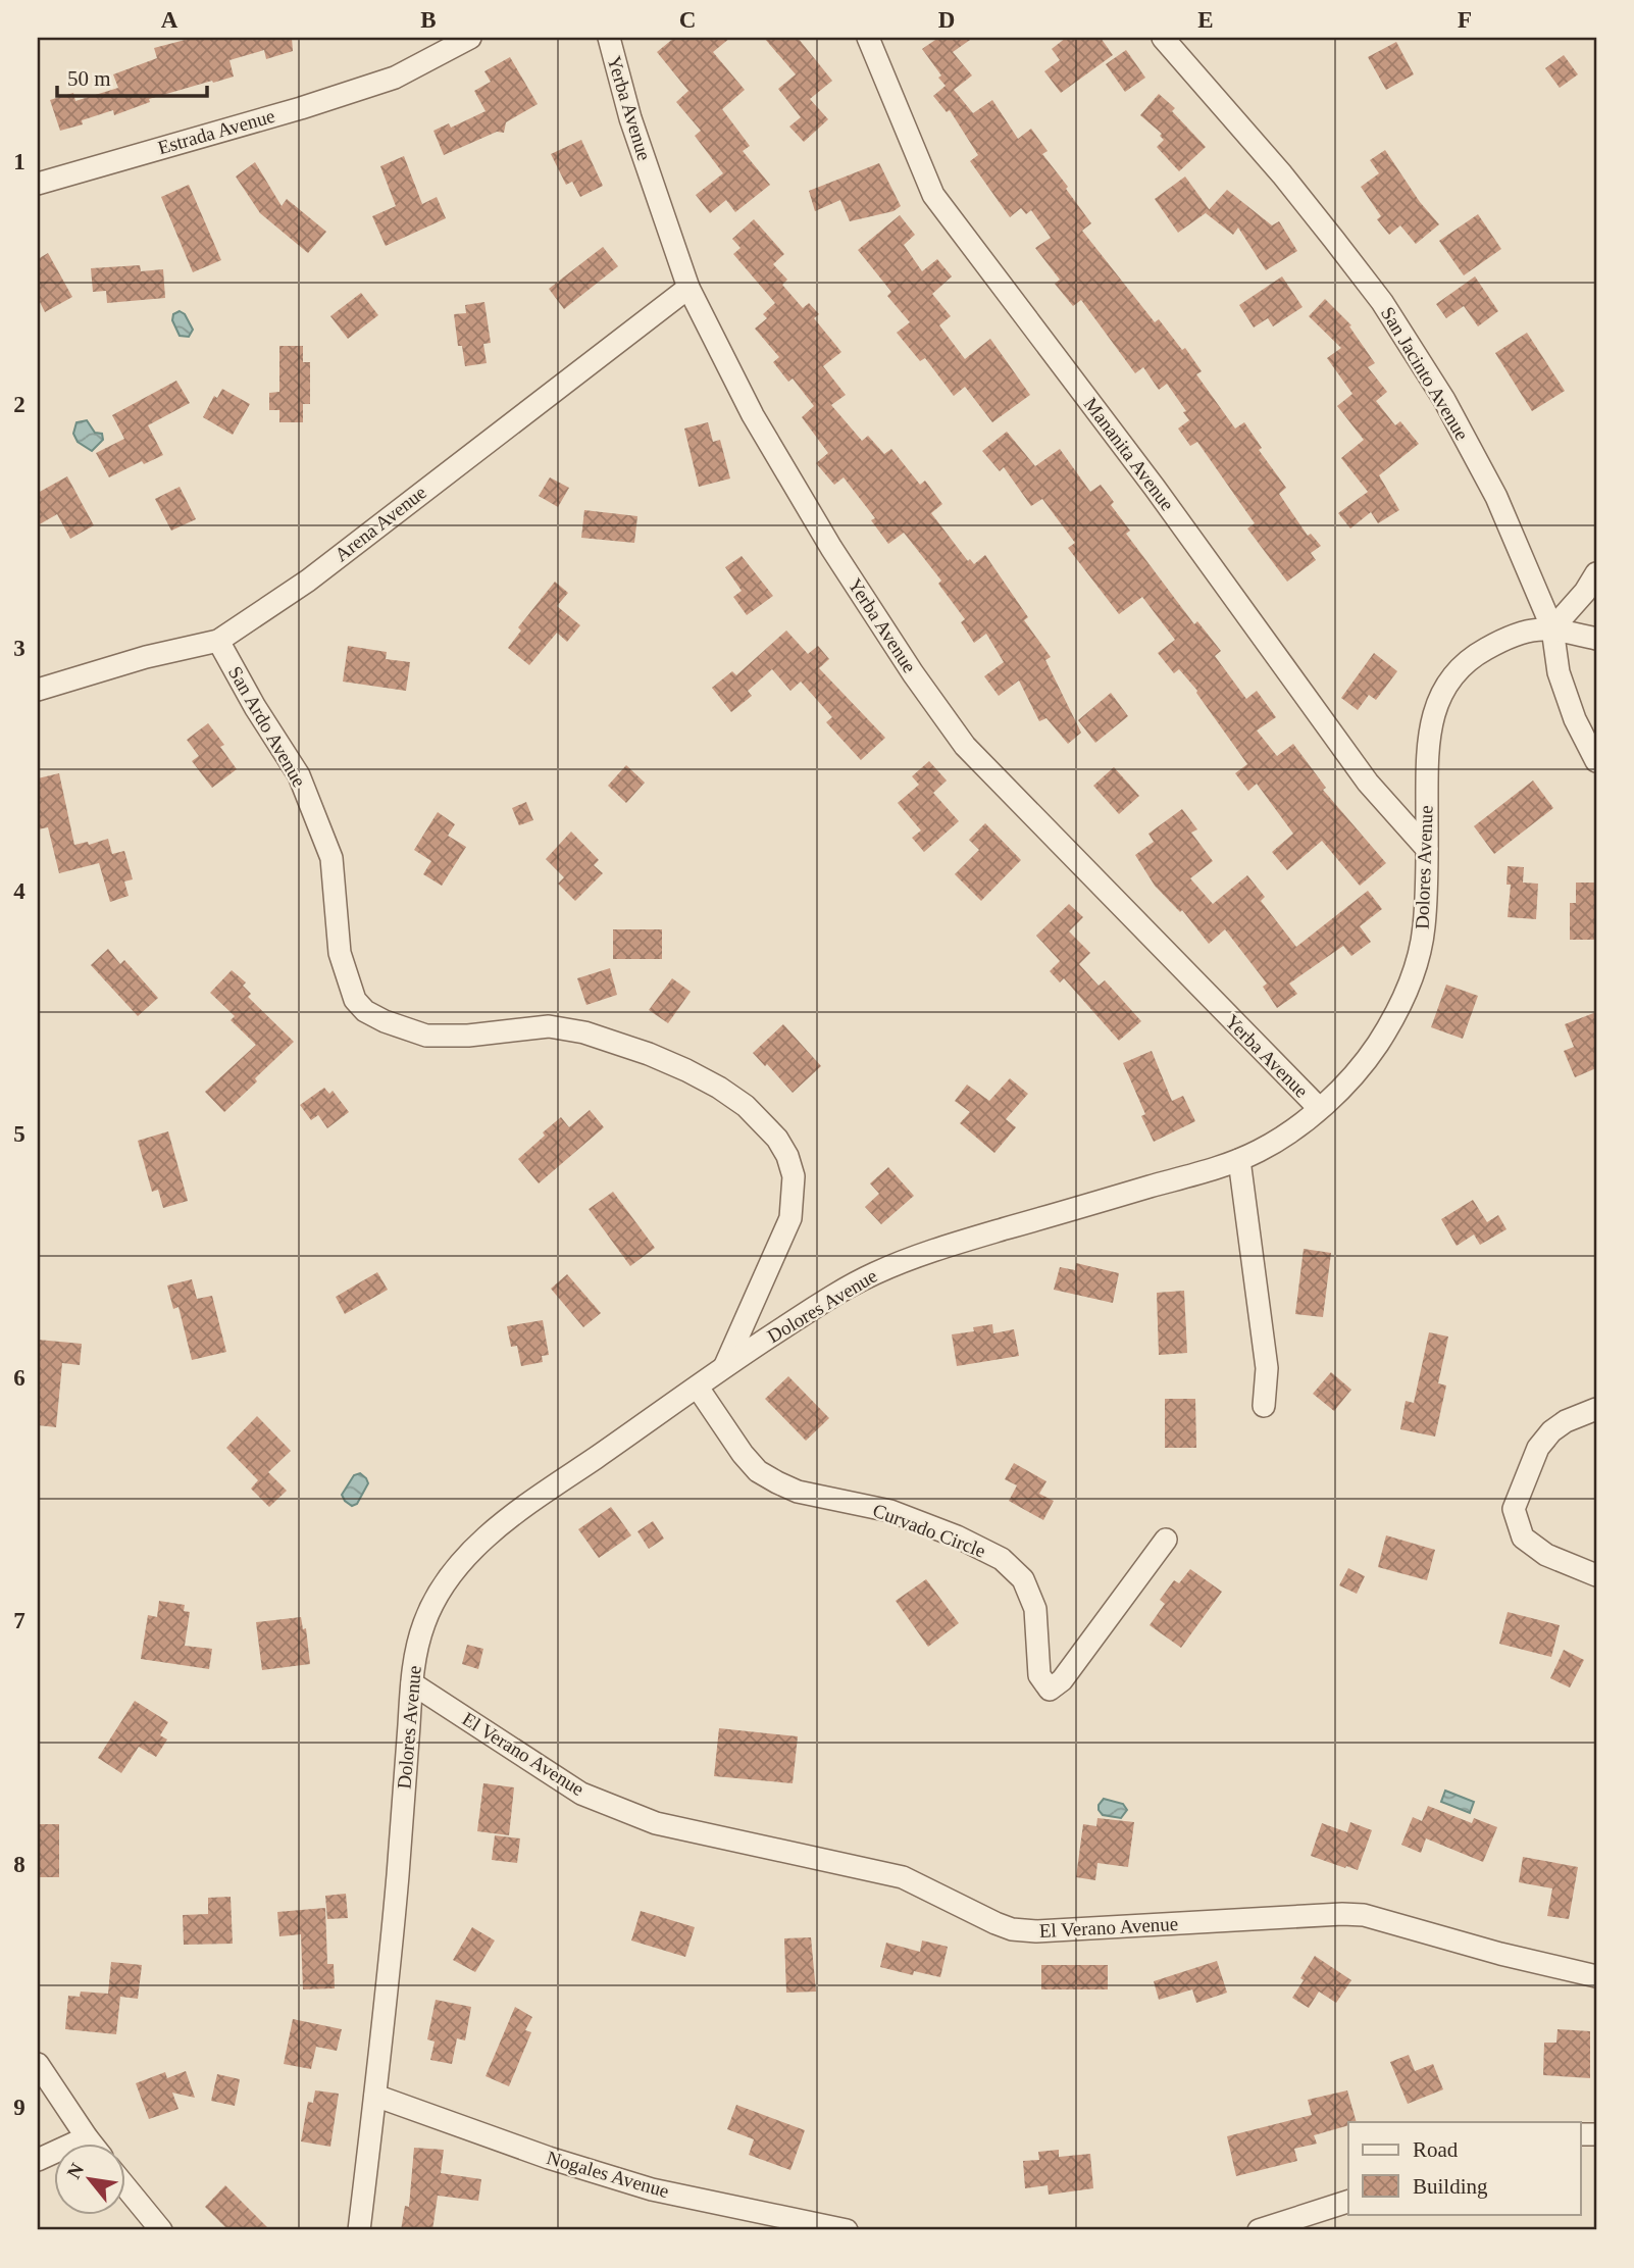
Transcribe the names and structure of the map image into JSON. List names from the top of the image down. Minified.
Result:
{"streets":{"street":["Yerba Avenue","Estrada Avenue","San Jacinto Avenue","Mananita Avenue","Arena Avenue","San Ardo Avenue","Dolores Avenue","Curvado Circle","El Verano Avenue","Nogales Avenue"]},"crossings":[["Yerba Avenue","Arena Avenue"],["Yerba Avenue","Dolores Avenue"],["San Jacinto Avenue","Dolores Avenue"],["Mananita Avenue","Dolores Avenue"],["Arena Avenue","San Ardo Avenue"],["San Ardo Avenue","Dolores Avenue"],["Dolores Avenue","Curvado Circle"],["Dolores Avenue","El Verano Avenue"],["Dolores Avenue","Nogales Avenue"]],"legend":["Road","Building"],"scale_bar":"50 m","north":"top left","grid":{"columns":["A","B","C","D","E","F"],"rows":["1","2","3","4","5","6","7","8","9"]}}
